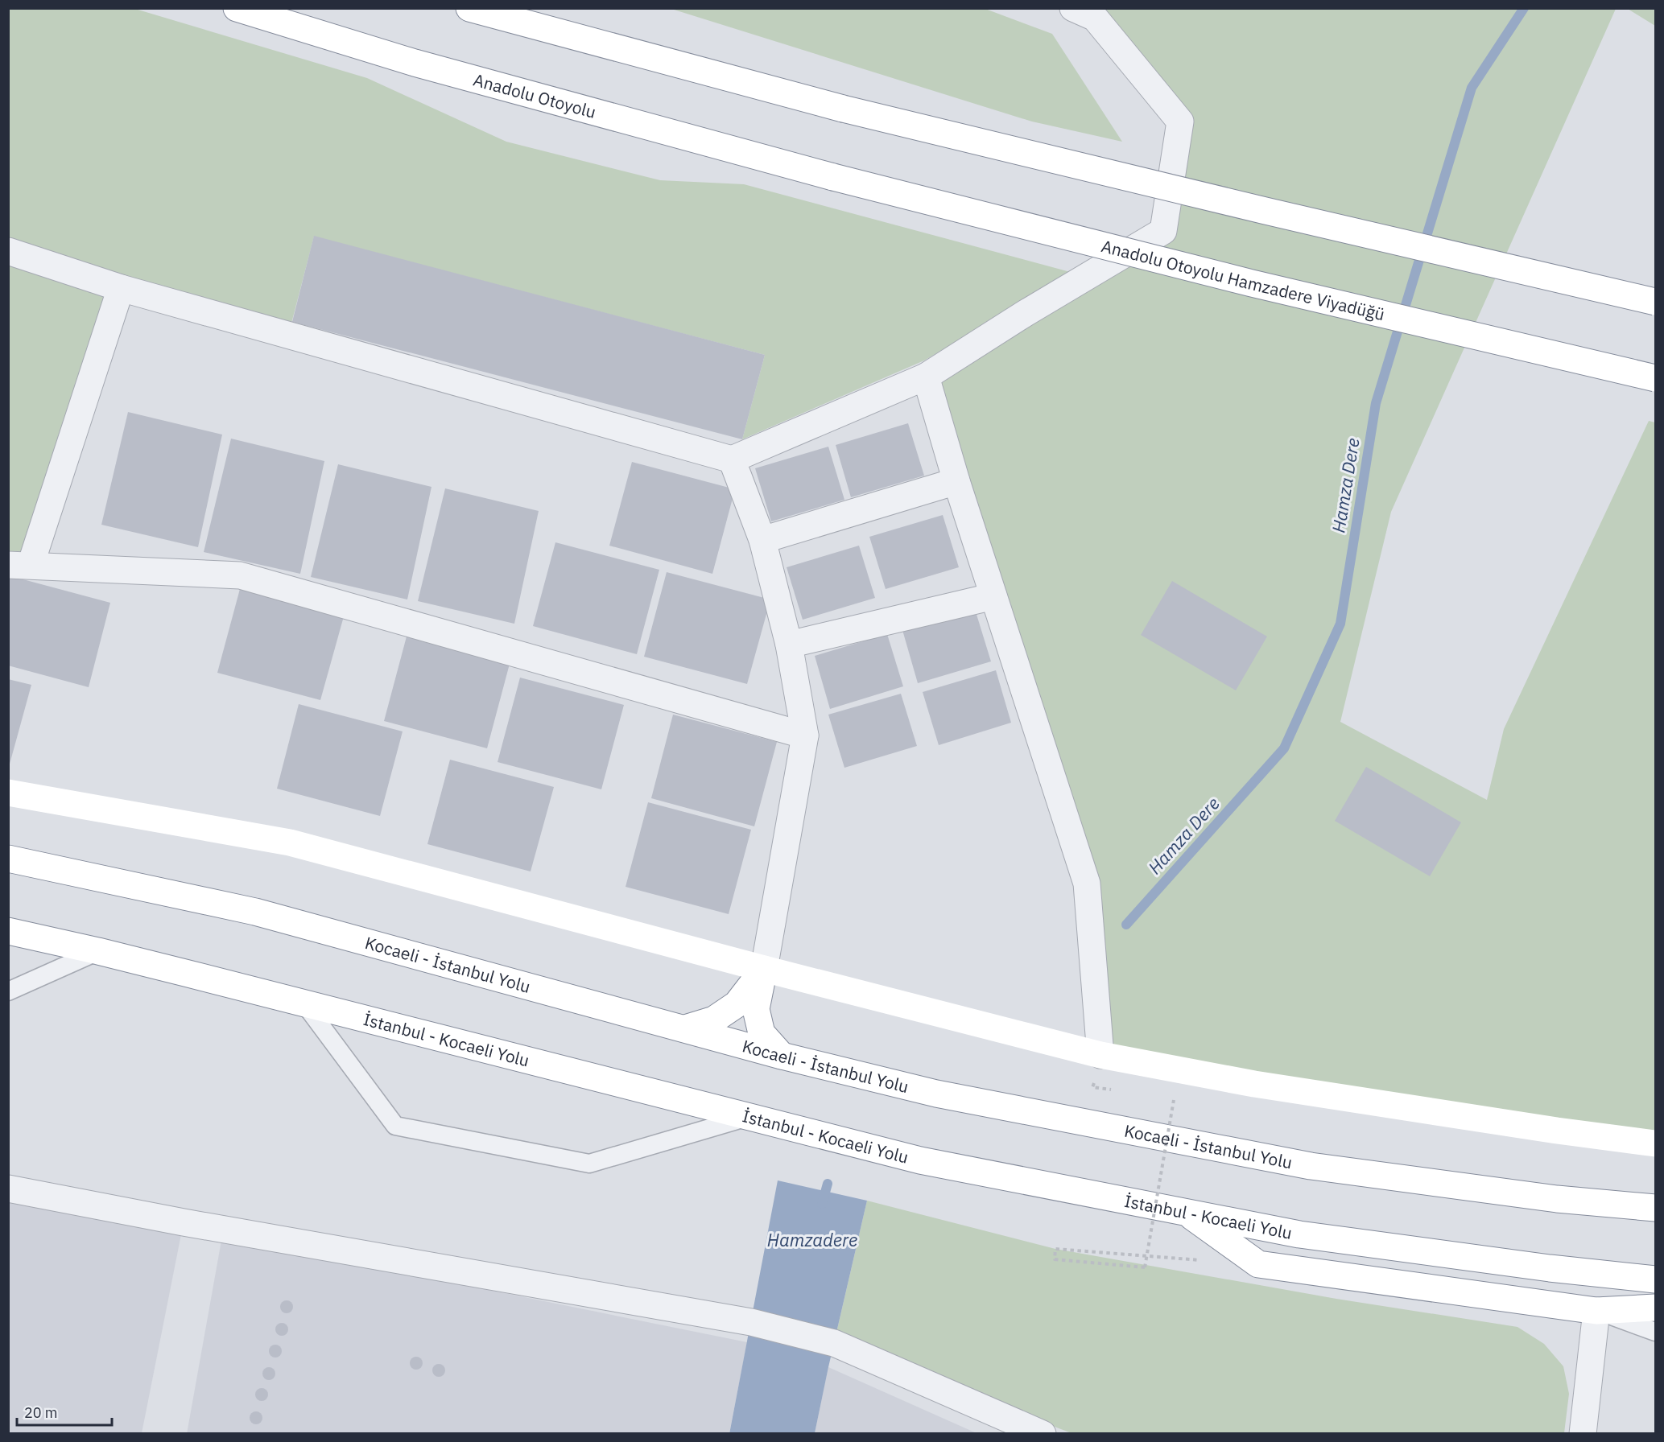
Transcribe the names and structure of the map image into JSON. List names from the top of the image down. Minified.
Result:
{"streets":{"main road":["Anadolu Otoyolu","Anadolu Otoyolu Hamzadere Viyadüğü","Kocaeli - İstanbul Yolu","İstanbul - Kocaeli Yolu"]},"crossings":[["Anadolu Otoyolu","Anadolu Otoyolu Hamzadere Viyadüğü"]],"water":["Hamza Dere","Hamzadere"],"scale_bar":"20 m"}
